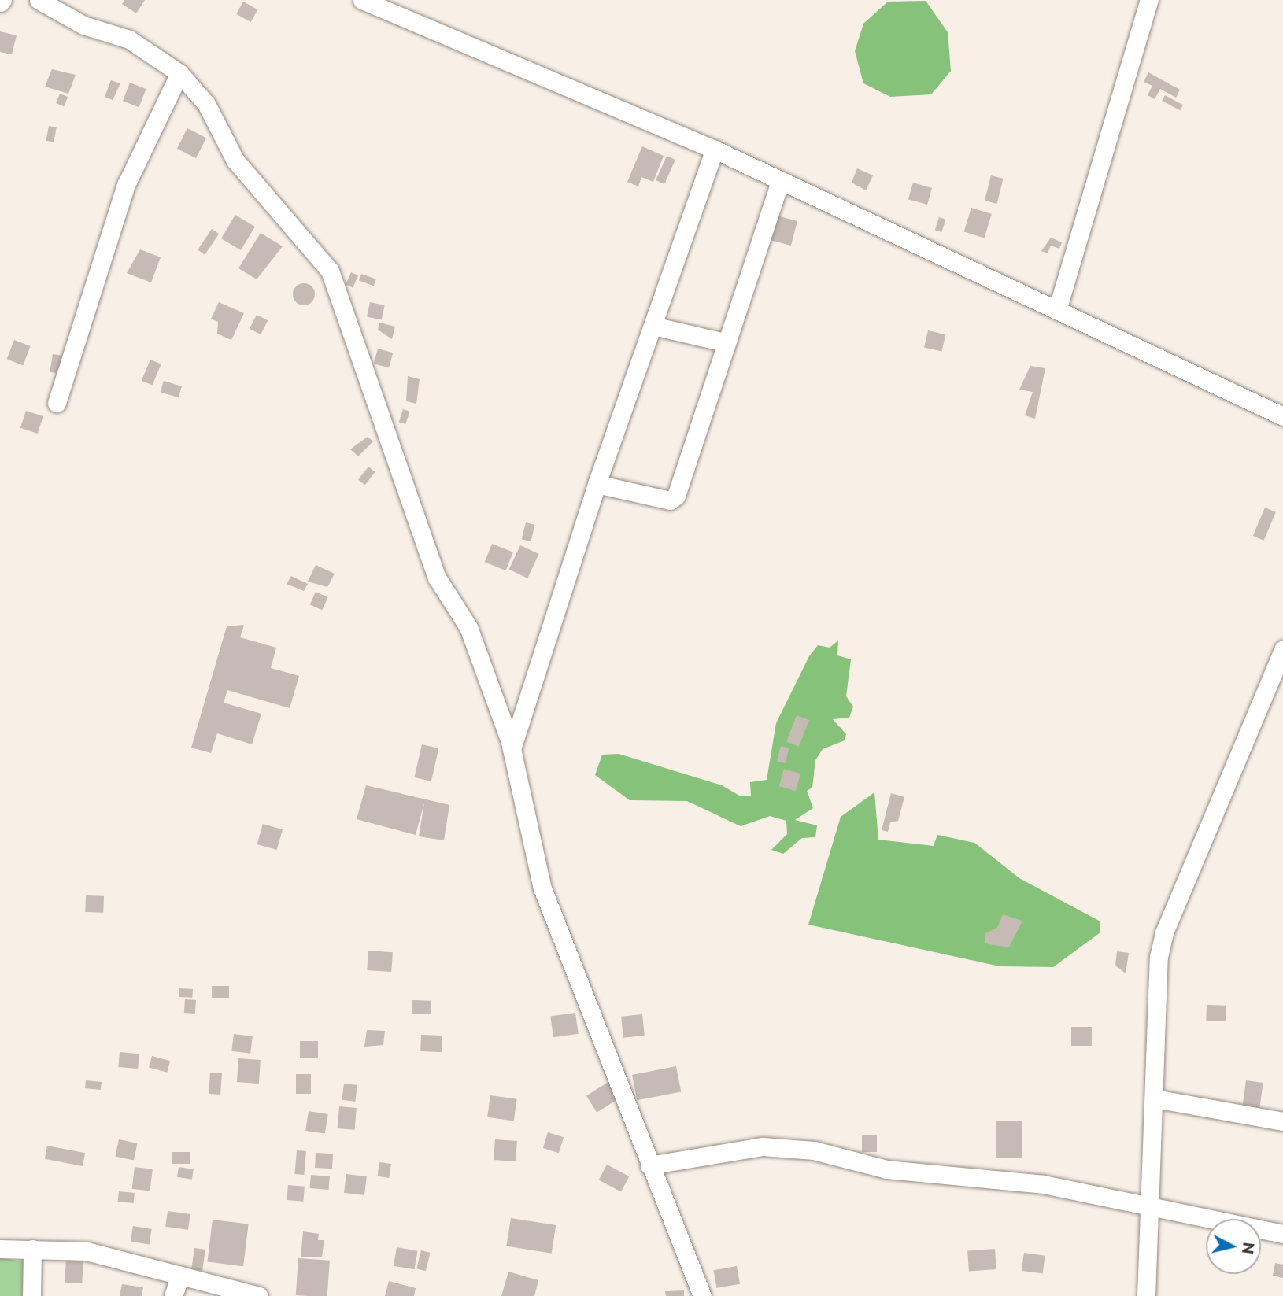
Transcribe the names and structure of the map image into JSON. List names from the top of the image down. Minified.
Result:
{"north":"right"}
